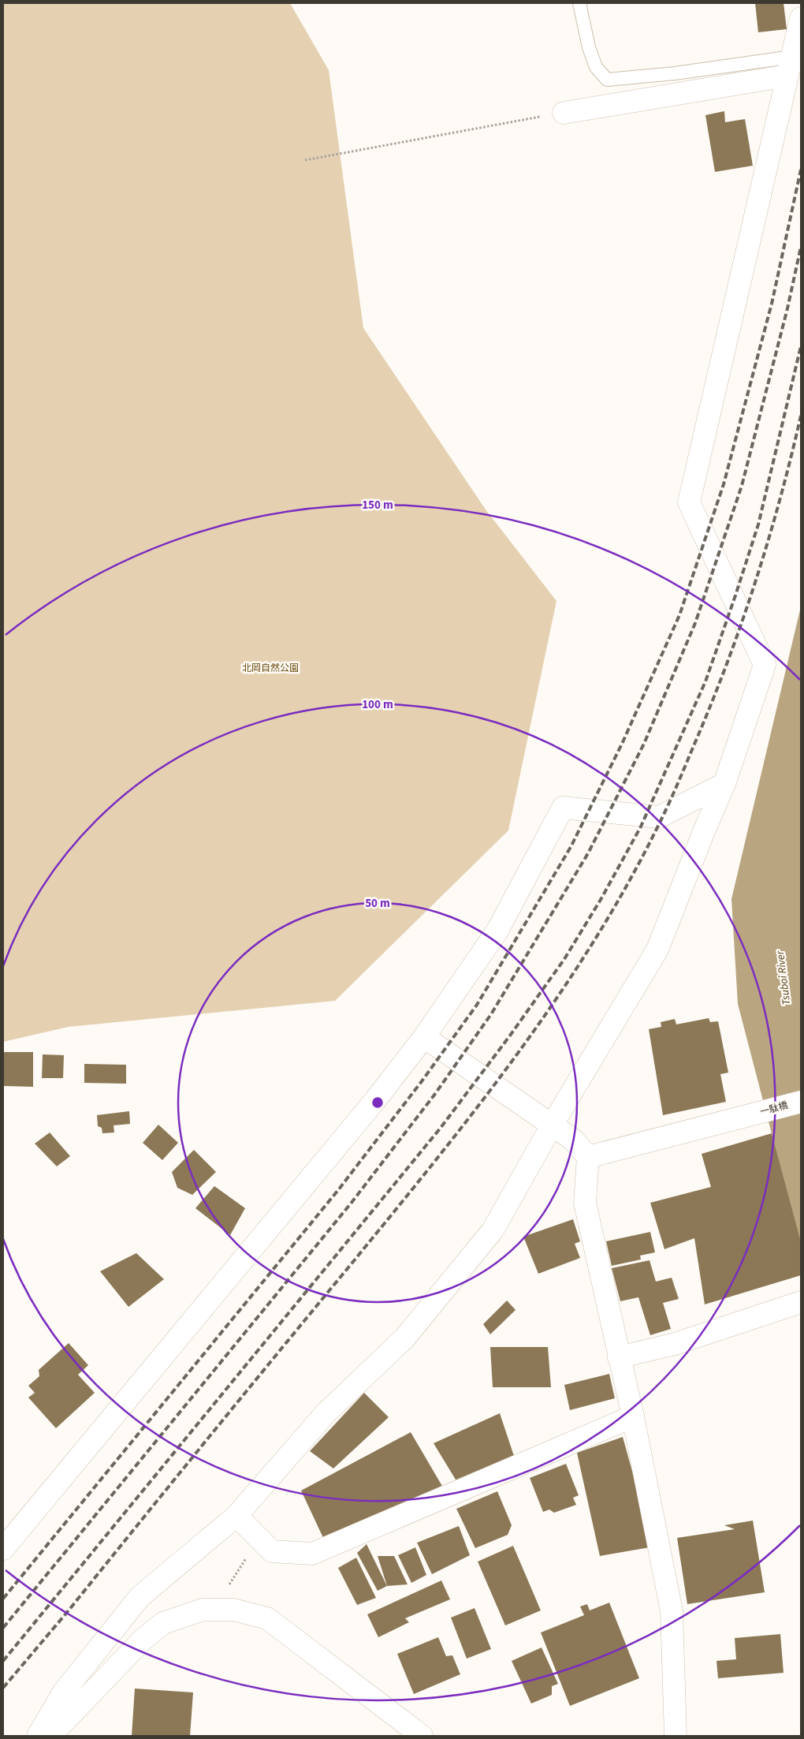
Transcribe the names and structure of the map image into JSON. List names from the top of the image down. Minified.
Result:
{"streets":{"street":["一駄橋"]},"water":["Tsuboi River"],"parks":["北岡自然公園"],"rings":["150 m","100 m","50 m"]}
